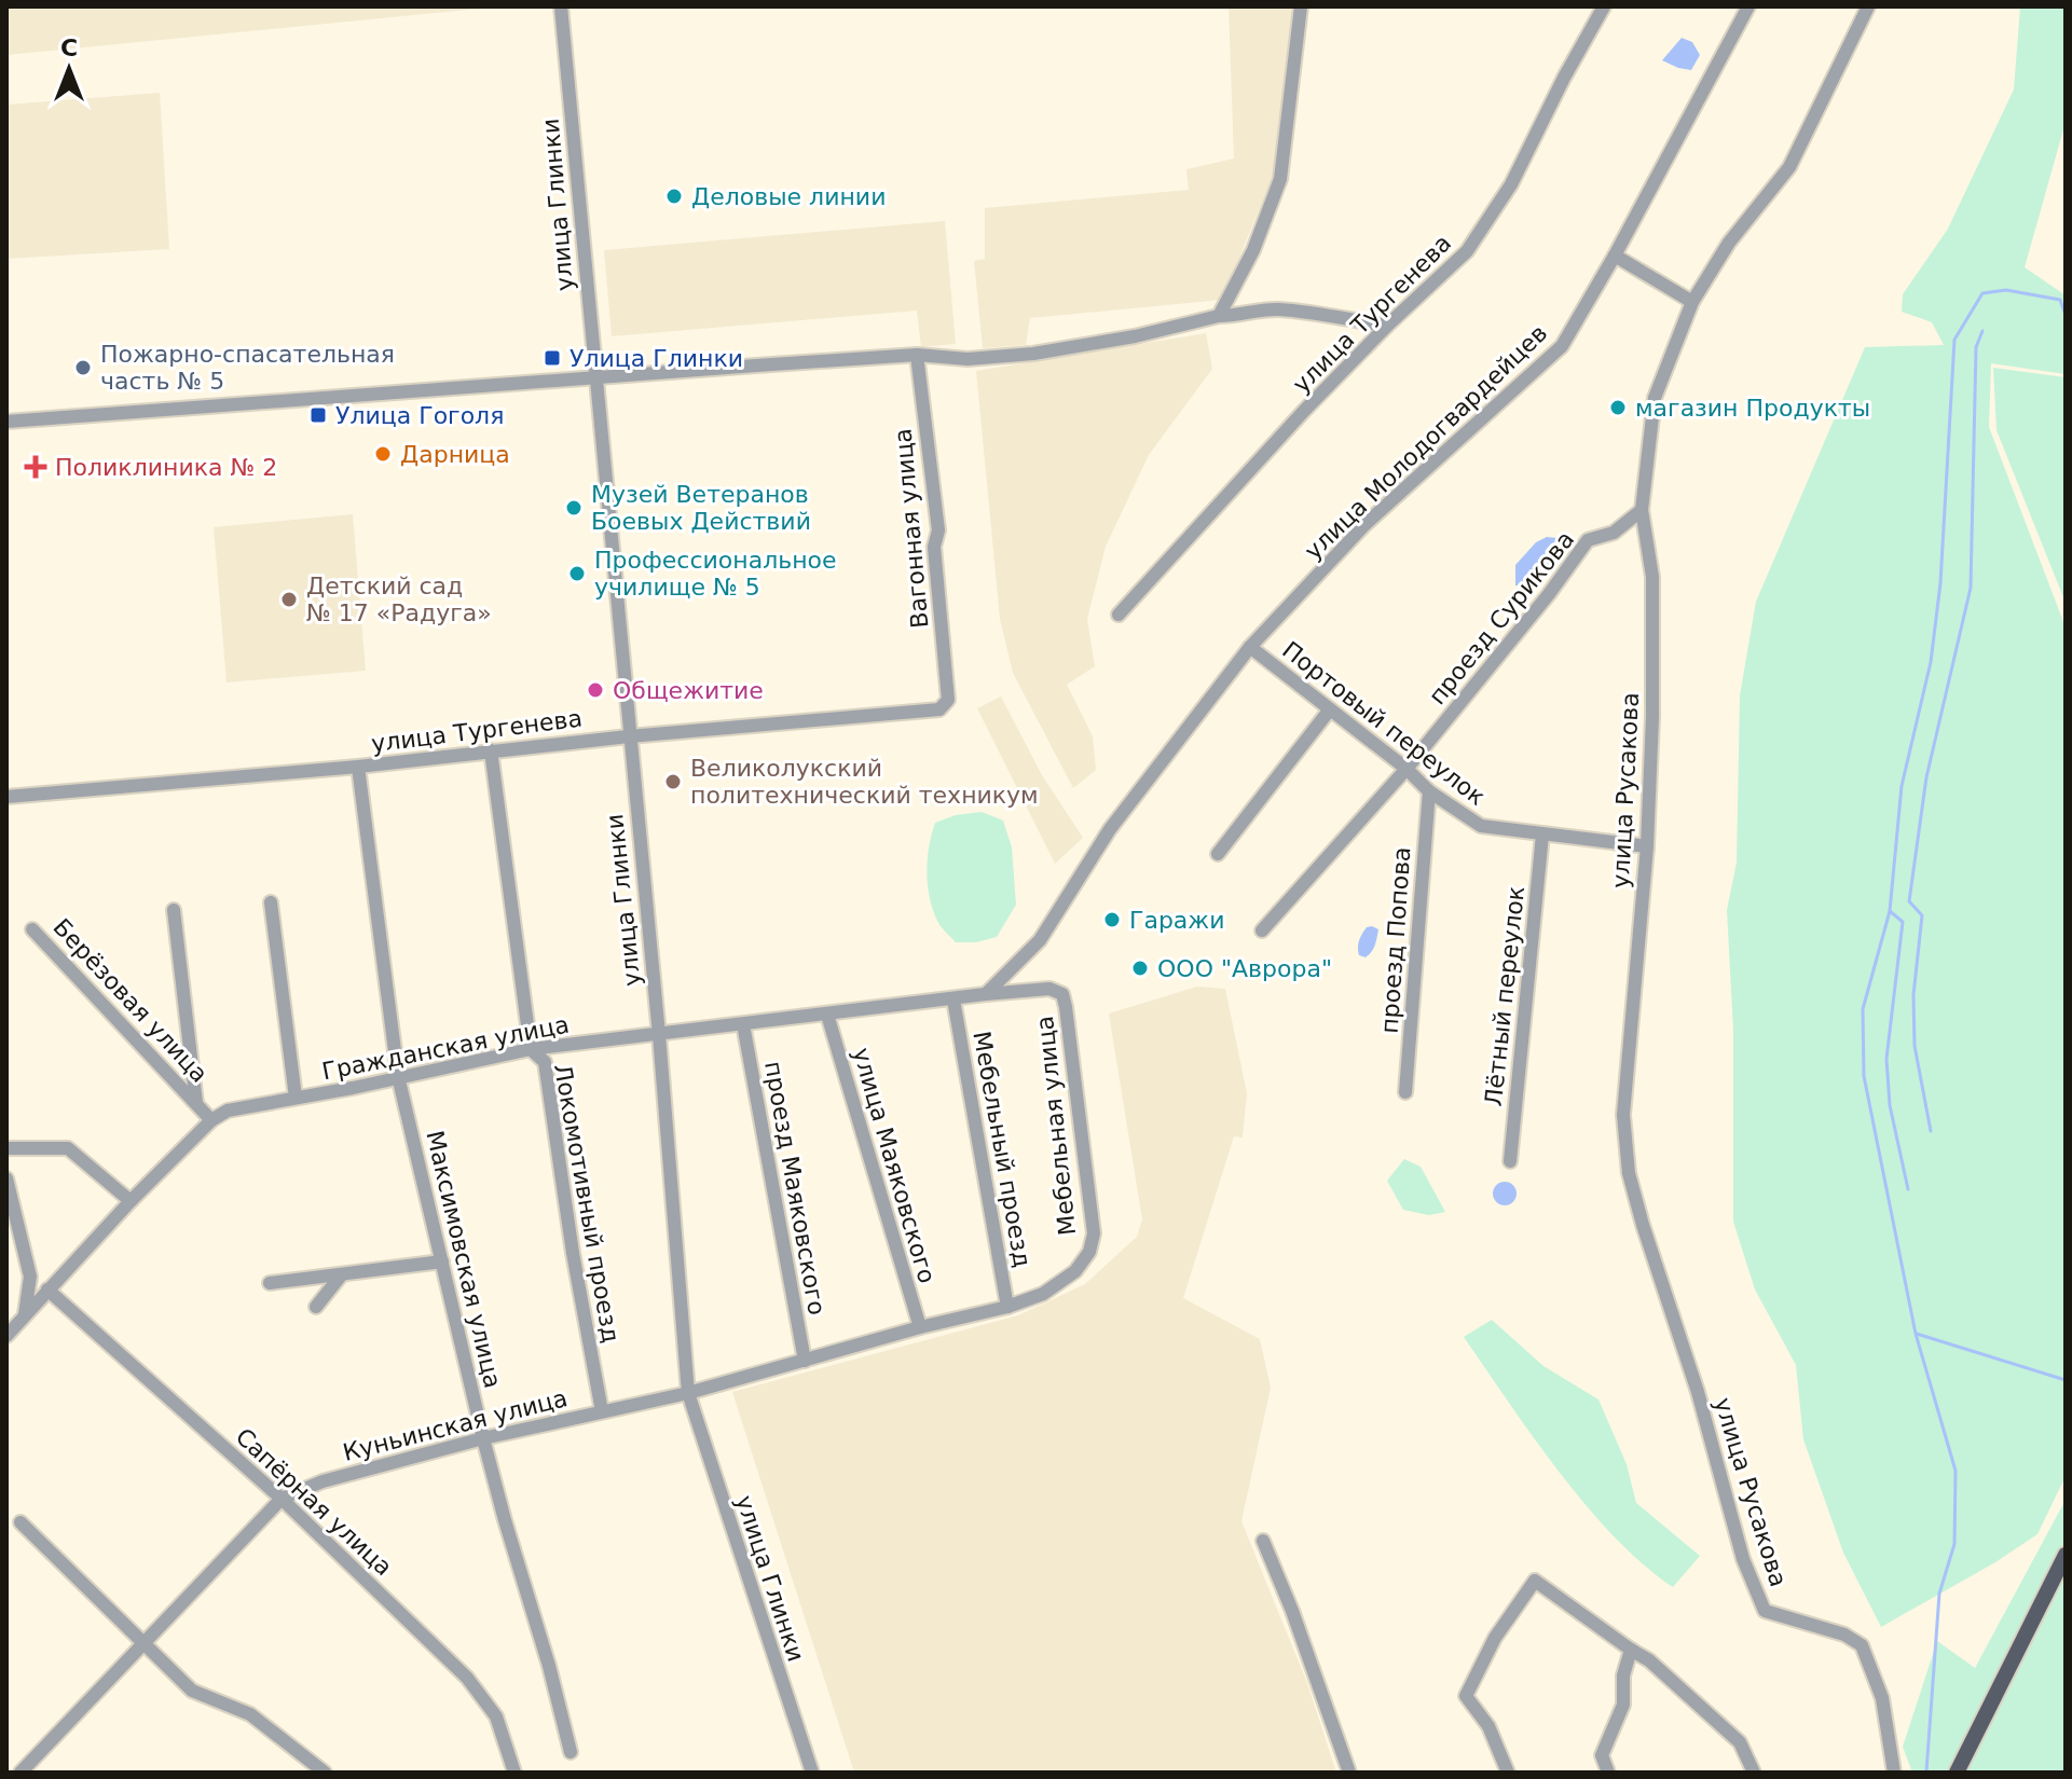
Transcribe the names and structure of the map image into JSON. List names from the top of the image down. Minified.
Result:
{"streets":{"street":["улица Глинки","улица Тургенева","улица Молодогвардейцев","Вагонная улица","проезд Сурикова","Портовый переулок","улица Русакова","проезд Попова","Лётный переулок","Берёзовая улица","Гражданская улица","Мебельная улица","Мебельный проезд","улица Маяковского","проезд Маяковского","Локомотивный проезд","Максимовская улица","Куньинская улица","Сапёрная улица"]},"crossings":[["улица Глинки","улица Тургенева"],["улица Глинки","Гражданская улица"],["улица Глинки","Куньинская улица"],["улица Тургенева","Вагонная улица"],["улица Тургенева","Локомотивный проезд"],["улица Тургенева","Максимовская улица"],["улица Молодогвардейцев","Портовый переулок"],["улица Молодогвардейцев","Гражданская улица"],["проезд Сурикова","Портовый переулок"],["проезд Сурикова","улица Русакова"],["Портовый переулок","улица Русакова"],["Портовый переулок","проезд Попова"],["Портовый переулок","Лётный переулок"],["Берёзовая улица","Гражданская улица"],["Гражданская улица","Мебельная улица"],["Гражданская улица","Мебельный проезд"],["Гражданская улица","улица Маяковского"],["Гражданская улица","проезд Маяковского"],["Гражданская улица","Локомотивный проезд"],["Гражданская улица","Максимовская улица"],["Гражданская улица","Сапёрная улица"],["Мебельная улица","Куньинская улица"],["Мебельный проезд","Куньинская улица"],["улица Маяковского","Куньинская улица"],["проезд Маяковского","Куньинская улица"],["Локомотивный проезд","Куньинская улица"],["Максимовская улица","Куньинская улица"],["Куньинская улица","Сапёрная улица"]],"places":{"other":["Деловые линии","Пожарно-спасательная часть № 5","магазин Продукты","Дарница","Музей Ветеранов Боевых Действий","Профессиональное училище № 5","Детский сад № 17 «Радуга»","Общежитие","Великолукский политехнический техникум","Гаражи","ООО \"Аврора\""],"transit":["Улица Глинки","Улица Гоголя"],"health":["Поликлиника № 2"]},"north":"top"}
